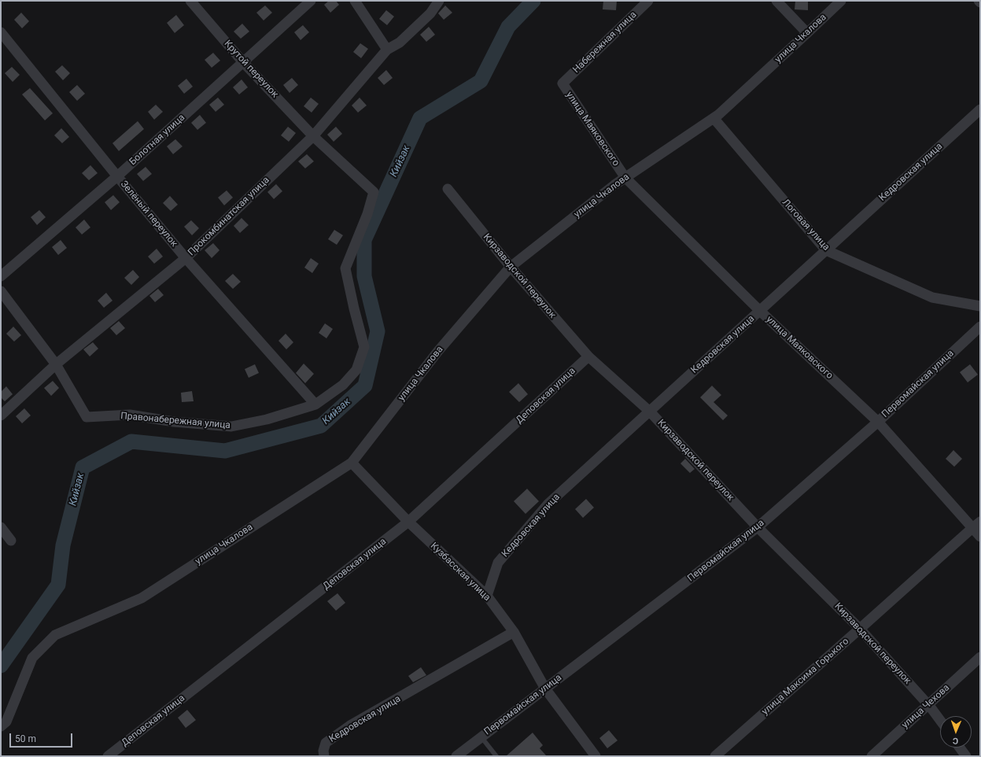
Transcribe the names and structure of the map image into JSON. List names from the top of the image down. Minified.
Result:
{"streets":{"street":["улица Чкалова","Набережная улица","Крутой переулок","улица Маяковского","Болотная улица","Кедровская улица","Зелёный переулок","Прокомбинатская улица","Логовая улица","Кирзаводской переулок","Первомайская улица","Деповская улица","Правонабережная улица","Кузбасская улица","улица Максима Горького","улица Чехова"]},"crossings":[["улица Чкалова","улица Маяковского"],["улица Чкалова","Логовая улица"],["улица Чкалова","Кирзаводской переулок"],["улица Чкалова","Кузбасская улица"],["Набережная улица","улица Маяковского"],["Крутой переулок","Болотная улица"],["Крутой переулок","Прокомбинатская улица"],["Крутой переулок","Правонабережная улица"],["улица Маяковского","Кедровская улица"],["улица Маяковского","Первомайская улица"],["улица Маяковского","улица Максима Горького"],["Болотная улица","Зелёный переулок"],["Кедровская улица","Логовая улица"],["Кедровская улица","Кирзаводской переулок"],["Кедровская улица","Кузбасская улица"],["Зелёный переулок","Прокомбинатская улица"],["Зелёный переулок","Правонабережная улица"],["Прокомбинатская улица","Правонабережная улица"],["Кирзаводской переулок","Первомайская улица"],["Кирзаводской переулок","Деповская улица"],["Кирзаводской переулок","улица Максима Горького"],["Кирзаводской переулок","улица Чехова"],["Первомайская улица","Кузбасская улица"],["Деповская улица","Кузбасская улица"]],"water":["Кийзак"],"scale_bar":"50 m","north":"bottom"}
